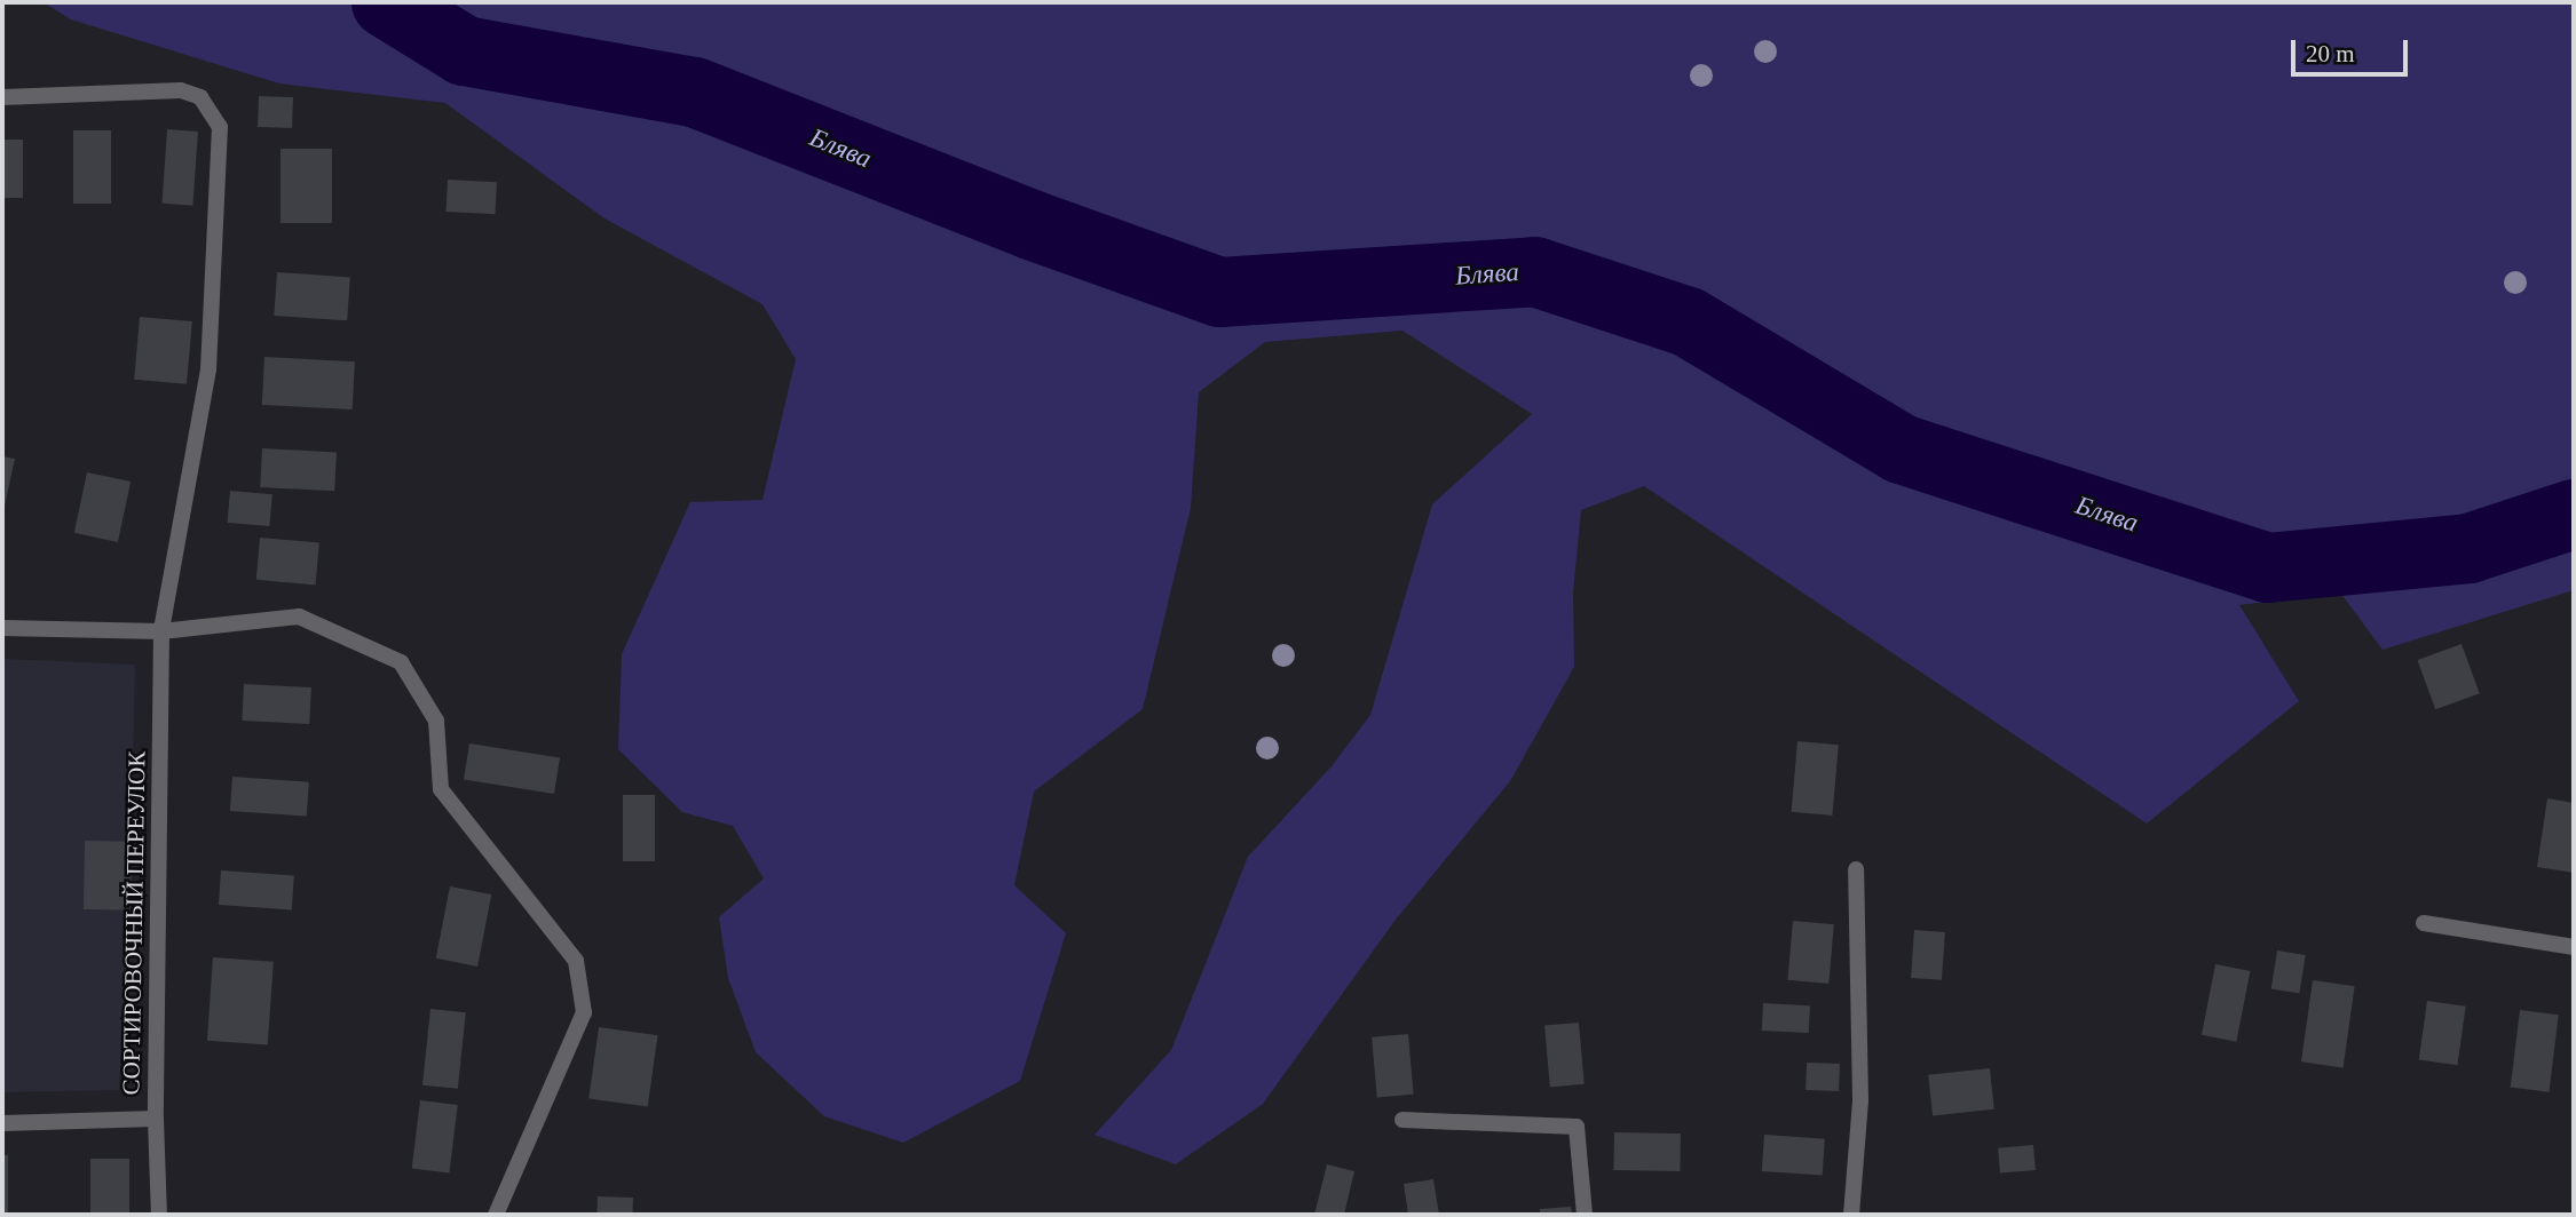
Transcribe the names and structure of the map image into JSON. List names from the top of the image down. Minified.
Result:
{"streets":{"street":["СОРТИРОВОЧНЫЙ ПЕРЕУЛОК"]},"water":["Блява"],"scale_bar":"20 m"}
